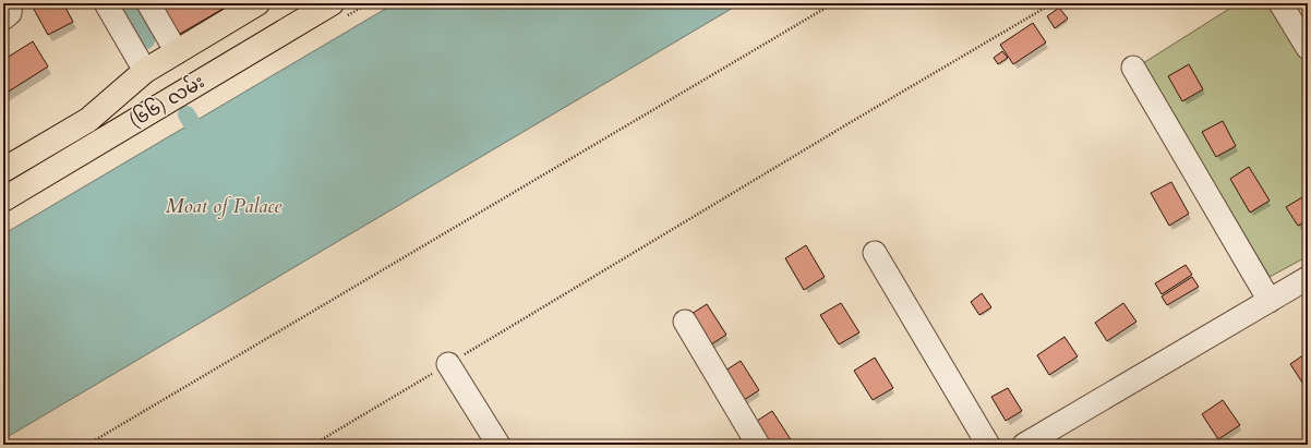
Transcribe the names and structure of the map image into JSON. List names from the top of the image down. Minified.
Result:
{"streets":{"main road":["(၆၆) လမ်း"]},"water":["Moat of Palace"]}
